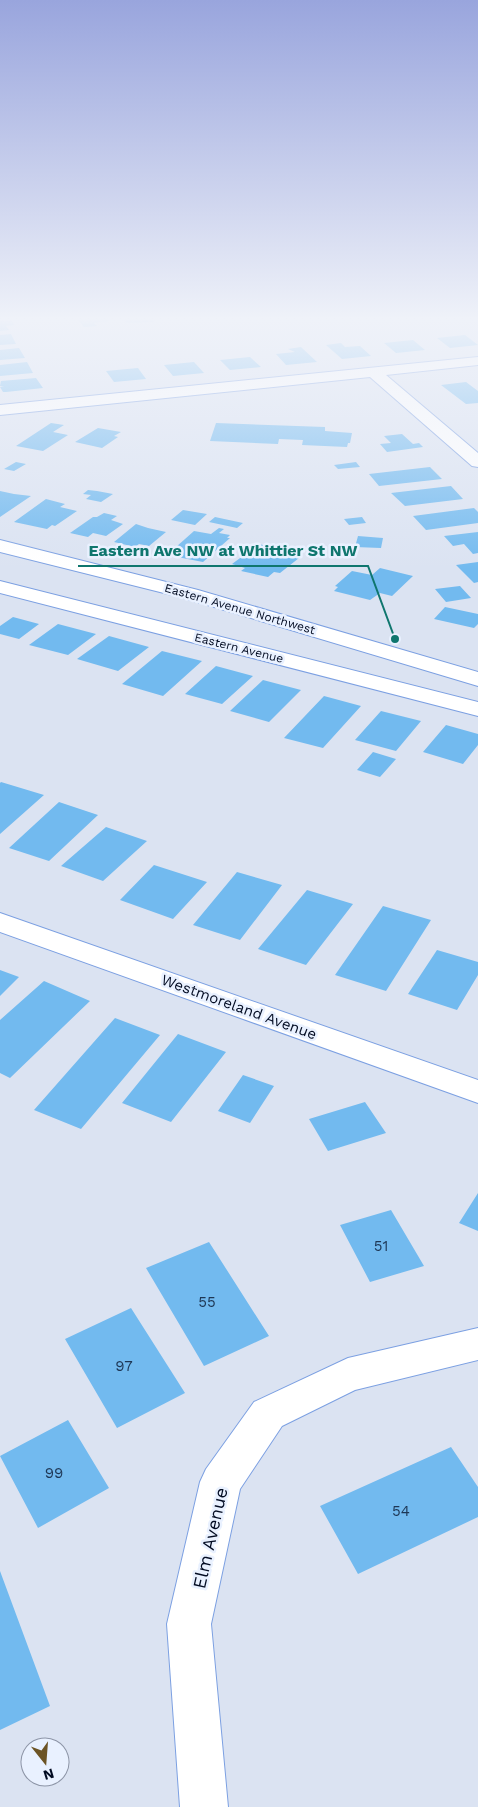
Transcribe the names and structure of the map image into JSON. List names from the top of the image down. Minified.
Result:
{"streets":{"street":["Eastern Avenue Northwest","Eastern Avenue","Westmoreland Avenue","Elm Avenue"]},"places":["Eastern Ave NW at Whittier St NW"],"house_numbers":["51","55","97","99","54"],"north":"bottom"}
